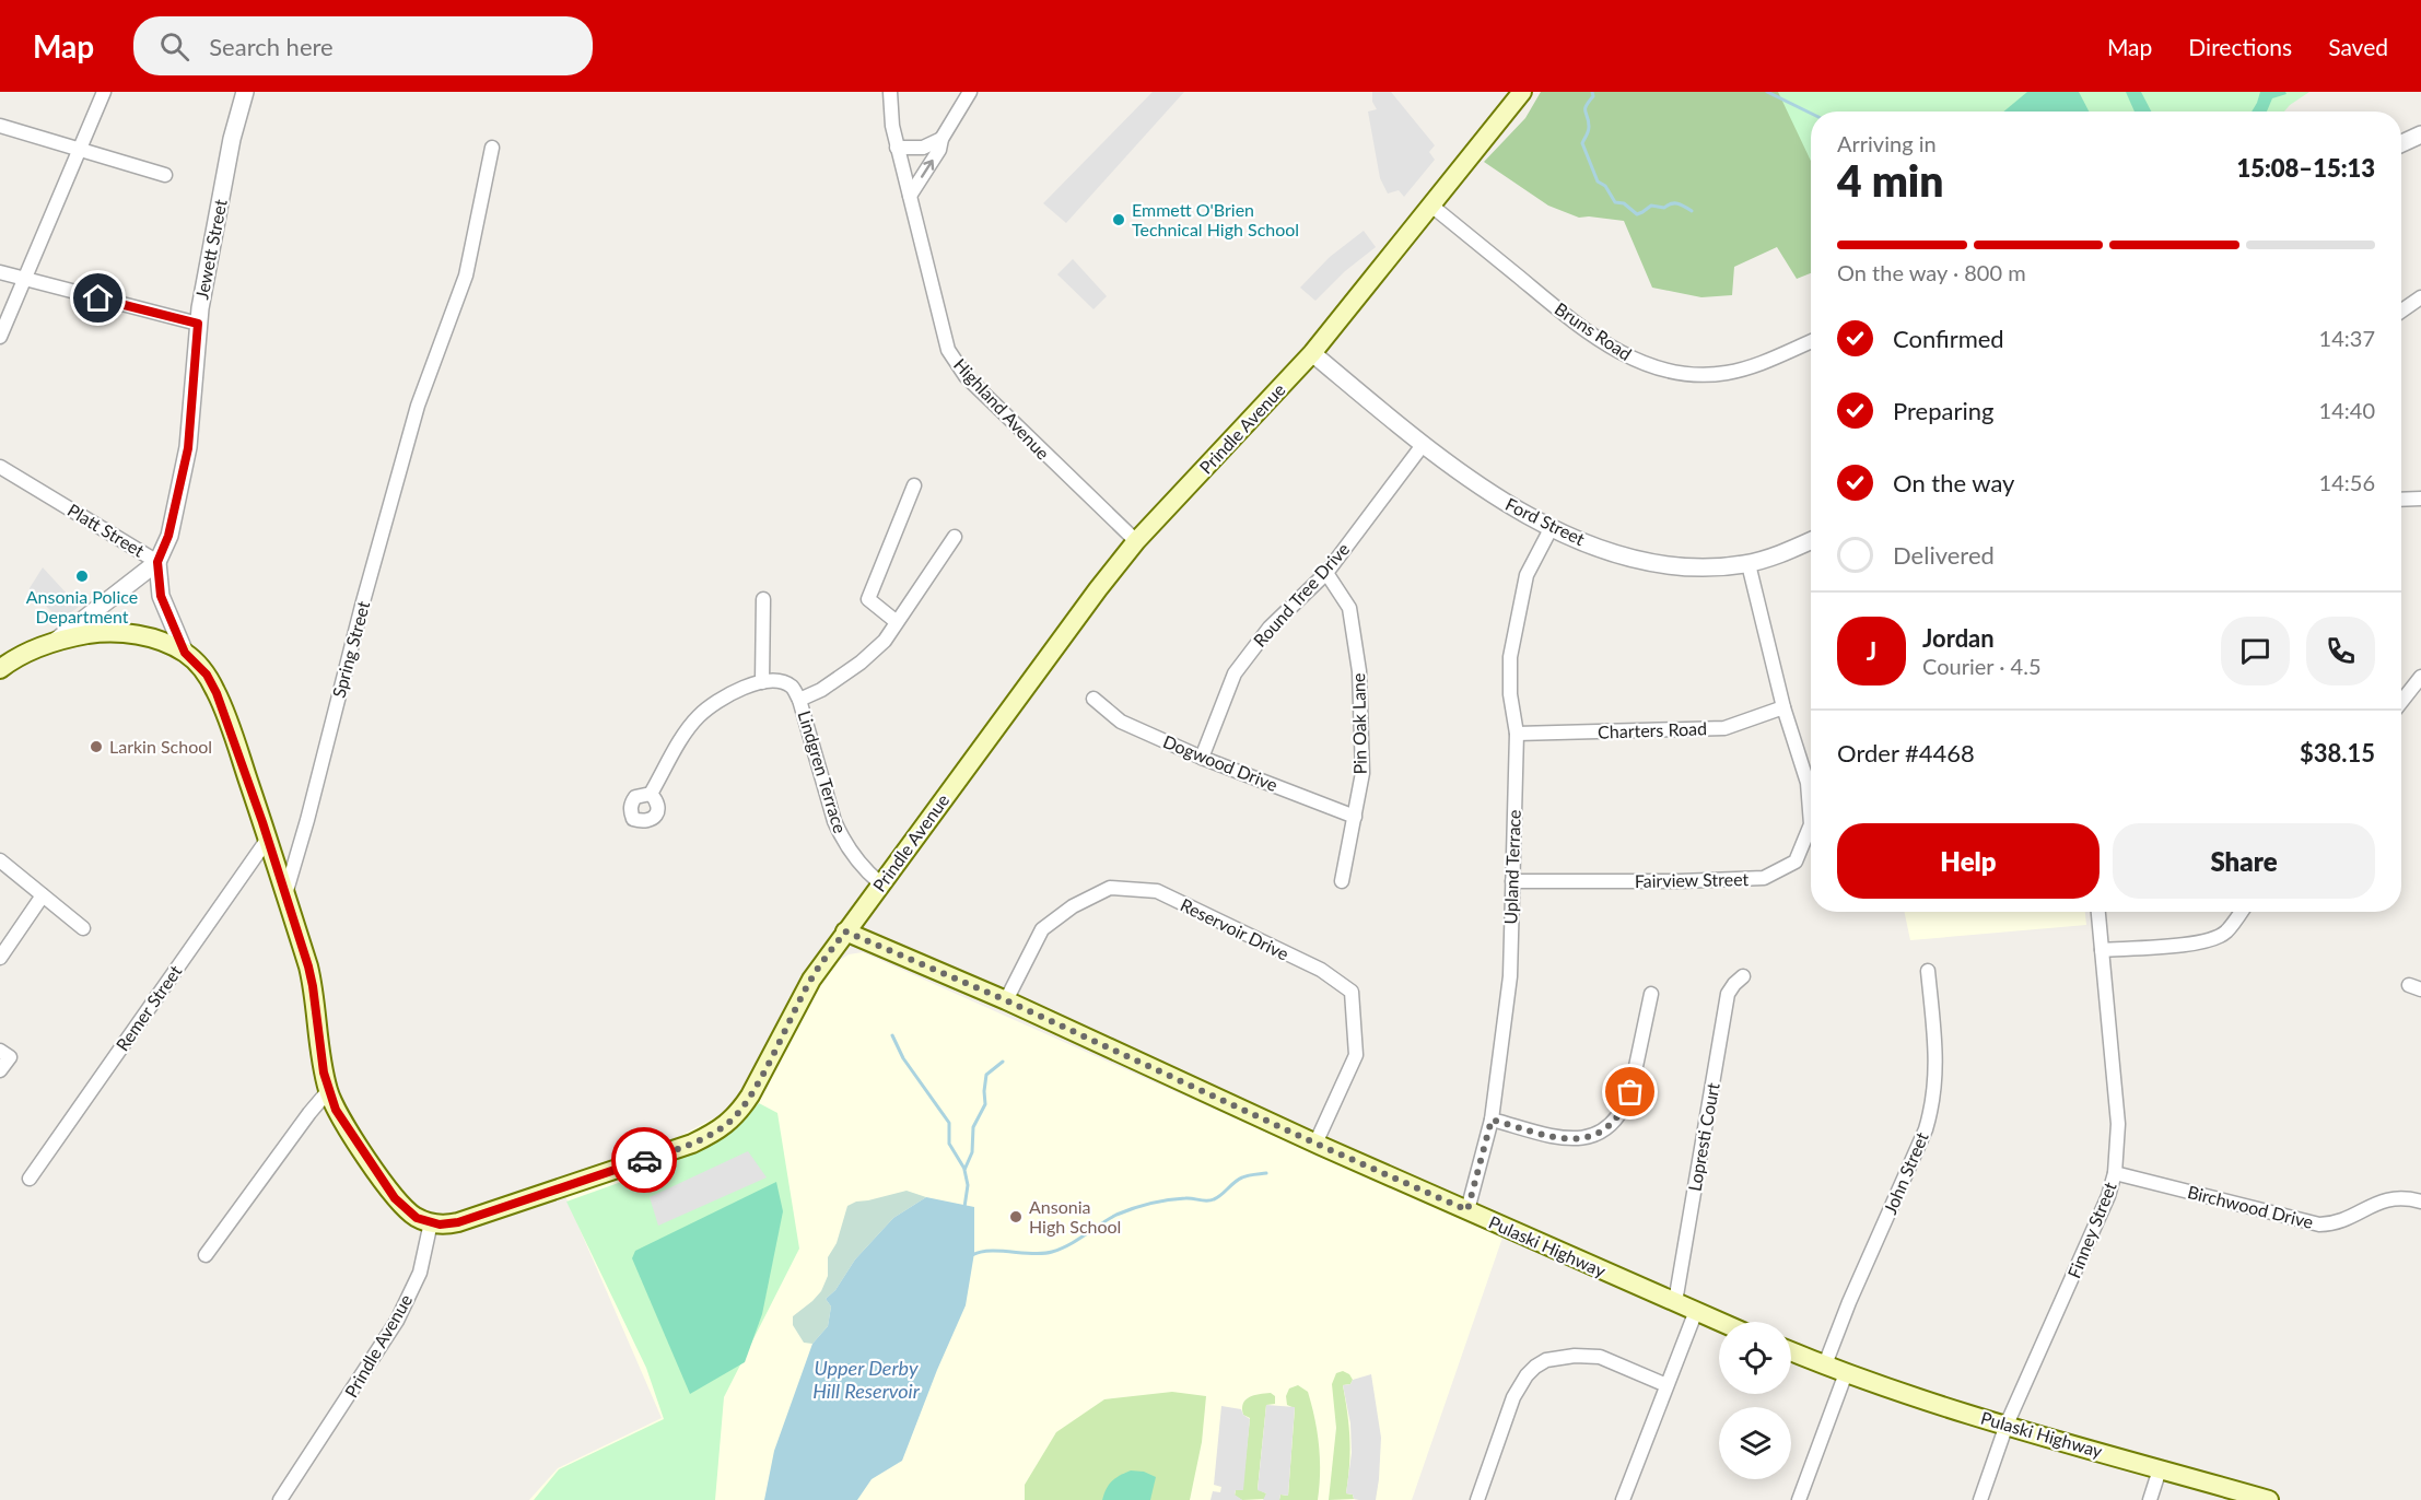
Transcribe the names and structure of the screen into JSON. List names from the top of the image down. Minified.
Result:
{"streets":{"main road":["Prindle Avenue","Platt Street","Pulaski Highway"],"street":["Jewett Street","Bruns Road","Highland Avenue","Ford Street","Round Tree Drive","Spring Street","Pin Oak Lane","Charters Road","Dogwood Drive","Lindgren Terrace","Upland Terrace","Fairview Street","Reservoir Drive","Remer Street","Lopresti Court","John Street","Birchwood Drive","Finney Street"]},"crossings":[["Jewett Street","Platt Street"],["Bruns Road","Prindle Avenue"],["Highland Avenue","Prindle Avenue"],["Prindle Avenue","Ford Street"],["Prindle Avenue","Platt Street"],["Prindle Avenue","Lindgren Terrace"],["Prindle Avenue","Pulaski Highway"],["Ford Street","Round Tree Drive"],["Ford Street","Upland Terrace"],["Ford Street","Fairview Street"],["Platt Street","Spring Street"],["Platt Street","Remer Street"],["Round Tree Drive","Pin Oak Lane"],["Round Tree Drive","Dogwood Drive"],["Pin Oak Lane","Dogwood Drive"],["Charters Road","Upland Terrace"],["Charters Road","Fairview Street"],["Upland Terrace","Fairview Street"],["Upland Terrace","Pulaski Highway"],["Reservoir Drive","Pulaski Highway"],["Lopresti Court","Pulaski Highway"],["John Street","Pulaski Highway"],["Birchwood Drive","Finney Street"],["Finney Street","Pulaski Highway"]],"water":["Upper Derby Hill Reservoir"],"places":["Emmett O'Brien Technical High School","Ansonia Police Department","Larkin School","Ansonia High School"],"page":{"header":"Map","search":"Search here","nav":["Map","Directions","Saved"],"heading":["4 min","Arriving in","15:08–15:13"],"panel":["Jordan","Courier · 4.5","Order #4468","$38.15"],"bar":"On the way · 800 m","list":[["Confirmed","14:37"],["Preparing","14:40"],["On the way","14:56"],"Delivered"],"round":"J","buttons":["Help","Share"]}}
